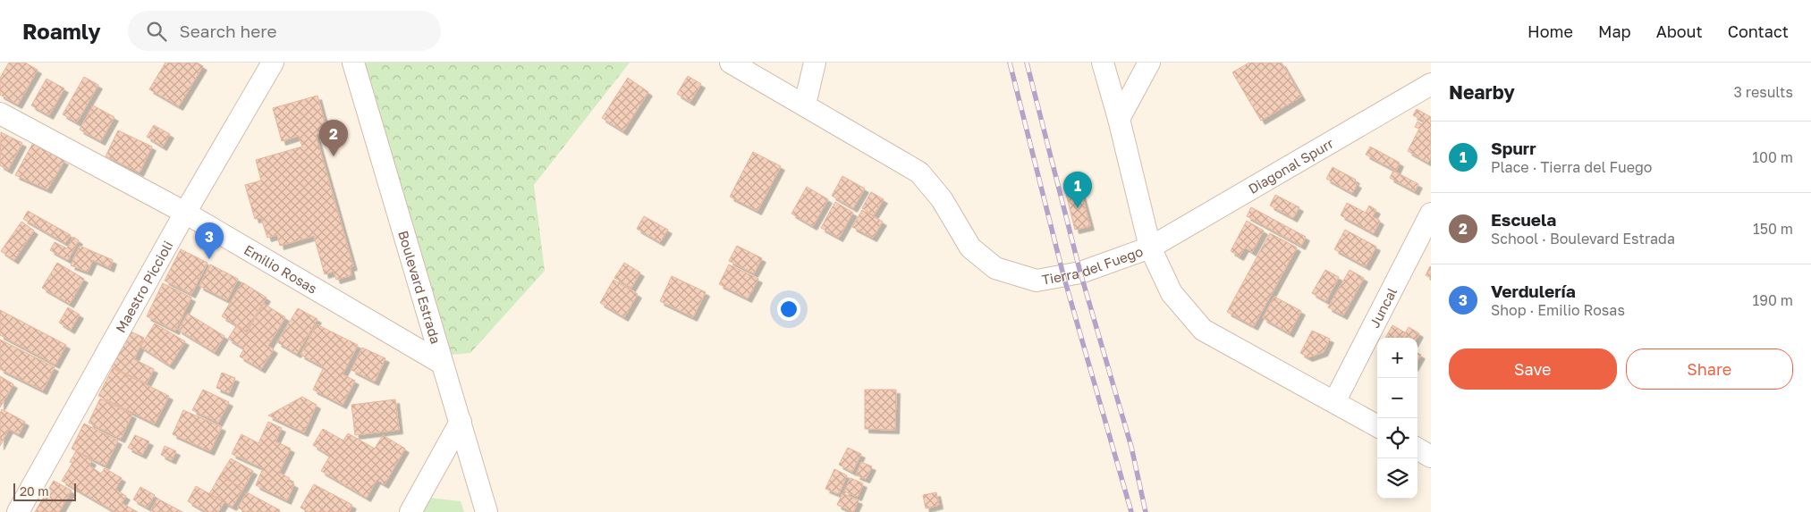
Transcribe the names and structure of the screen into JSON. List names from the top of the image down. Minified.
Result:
{"streets":{"street":["Diagonal Spurr","Tierra del Fuego","Emilio Rosas","Maestro Piccioli","Boulevard Estrada","Juncal"]},"crossings":[["Diagonal Spurr","Tierra del Fuego"],["Tierra del Fuego","Juncal"],["Emilio Rosas","Maestro Piccioli"],["Emilio Rosas","Boulevard Estrada"]],"scale_bar":"20 m","page":{"header":"Roamly","search":"Search here","nav":["Home","Map","About","Contact"],"heading":["Nearby","3 results"],"pins":["2","1","3"],"list":[{"mark":"1","name":"Spurr","note":"Place · Tierra del Fuego","value":"100 m"},{"mark":"2","name":"Escuela","note":"School · Boulevard Estrada","value":"150 m"},{"mark":"3","name":"Verdulería","note":"Shop · Emilio Rosas","value":"190 m"}],"buttons":["Save","Share"],"map_buttons":["+","−"],"scale":"20 m"}}
